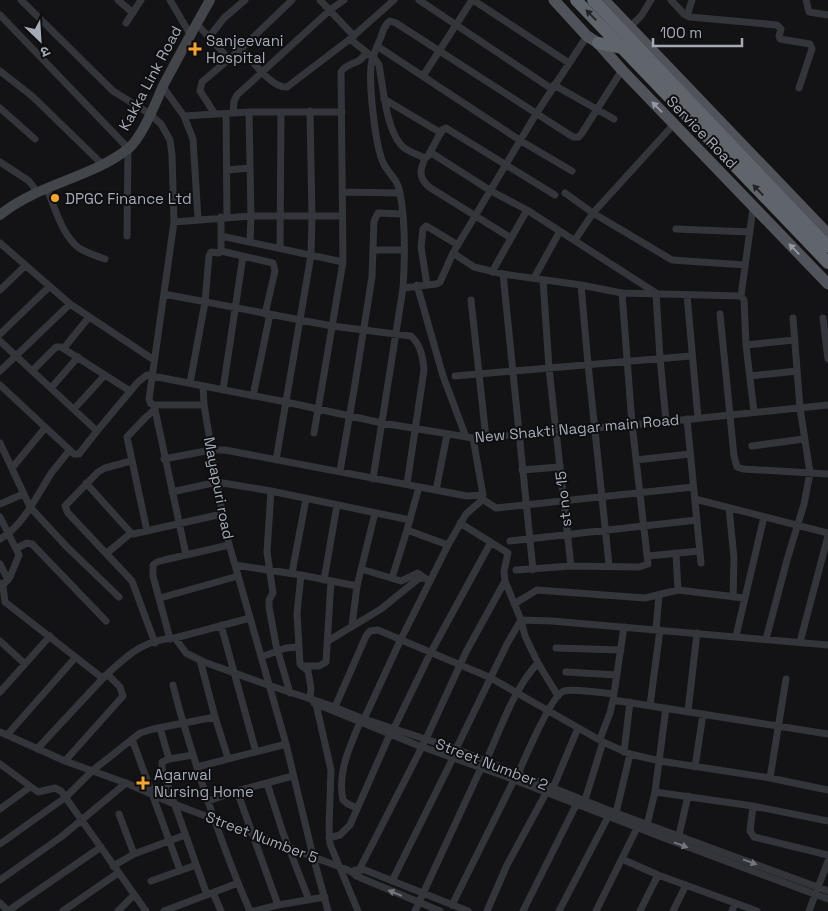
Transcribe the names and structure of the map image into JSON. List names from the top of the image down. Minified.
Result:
{"streets":{"main road":["Service Road"],"street":["Kakka Link Road","New Shakti Nagar main Road","Mayapuri road","st no 15","Street Number 2","Street Number 5"]},"crossings":[["New Shakti Nagar main Road","Mayapuri road"],["New Shakti Nagar main Road","st no 15"],["Mayapuri road","Street Number 2"],["Mayapuri road","Street Number 5"]],"places":{"health":["Sanjeevani Hospital","Agarwal Nursing Home"],"other":["DPGC Finance Ltd"]},"scale_bar":"100 m","north":"bottom right"}
